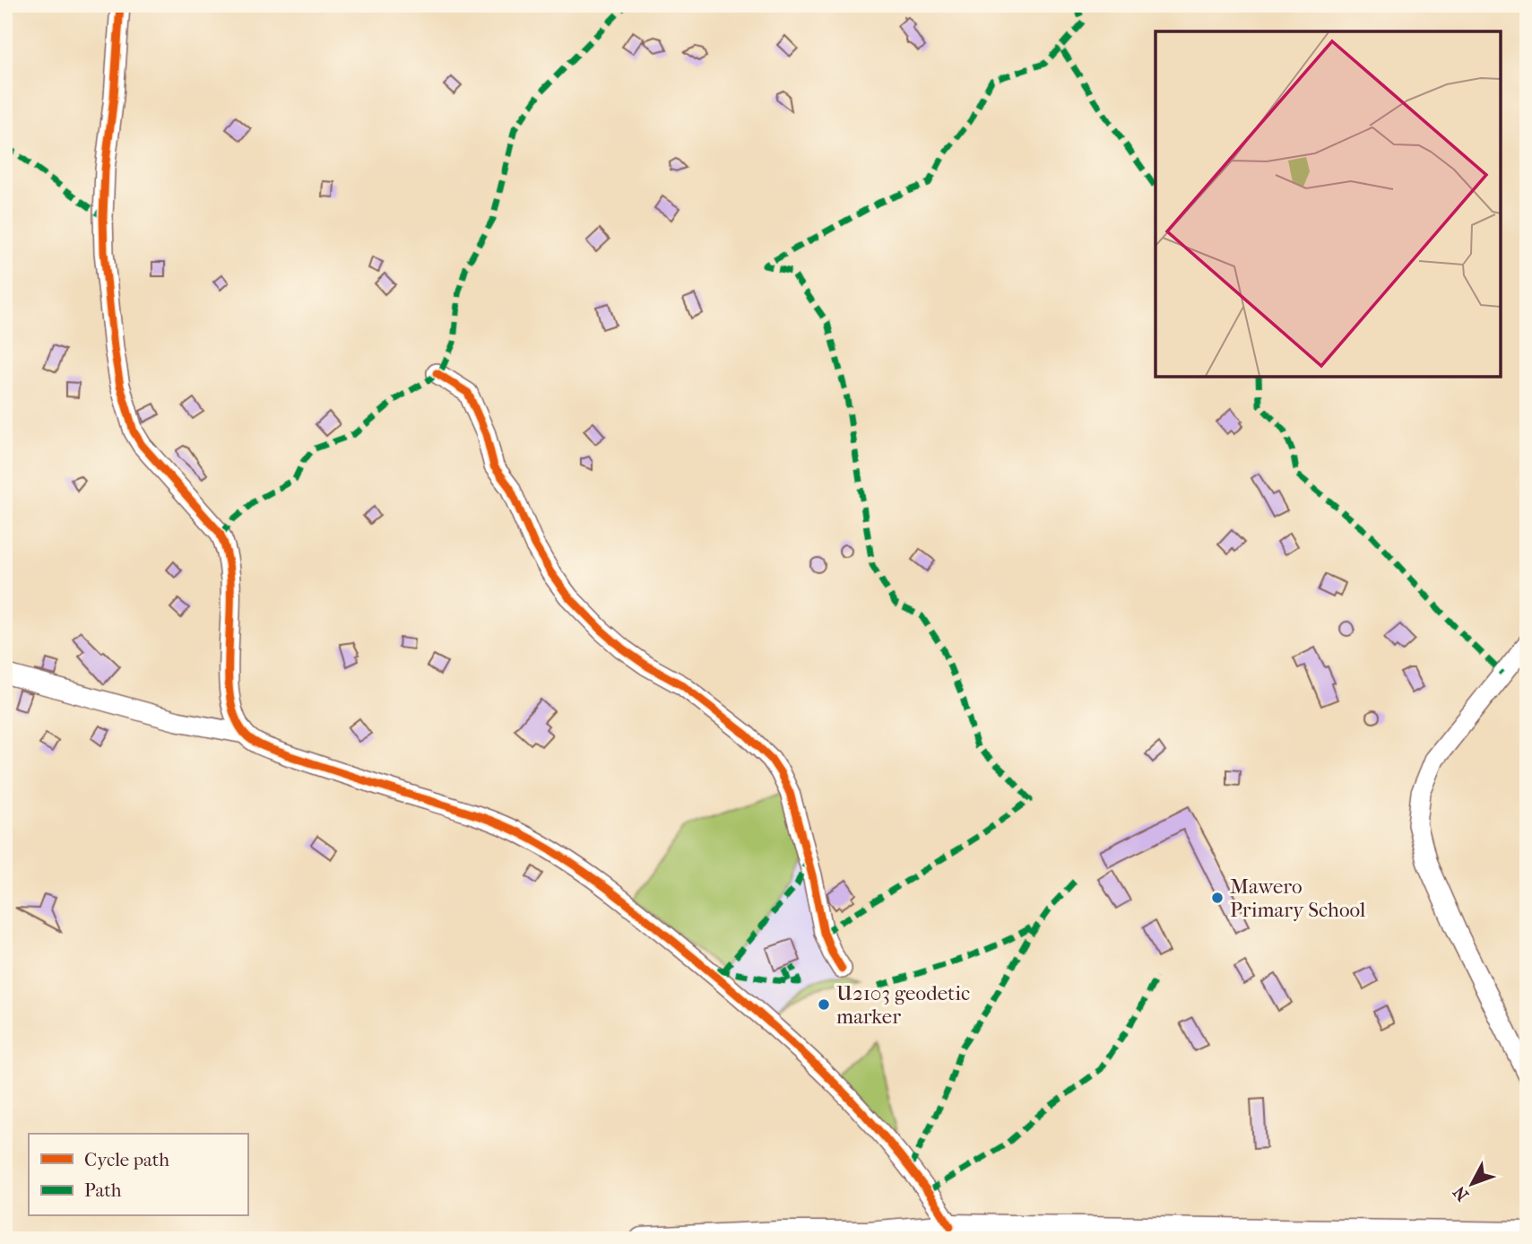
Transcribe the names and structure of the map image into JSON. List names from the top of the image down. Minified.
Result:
{"places":["Mawero Primary School","U2103 geodetic marker"],"legend":["Cycle path","Path"],"north":"bottom left"}
